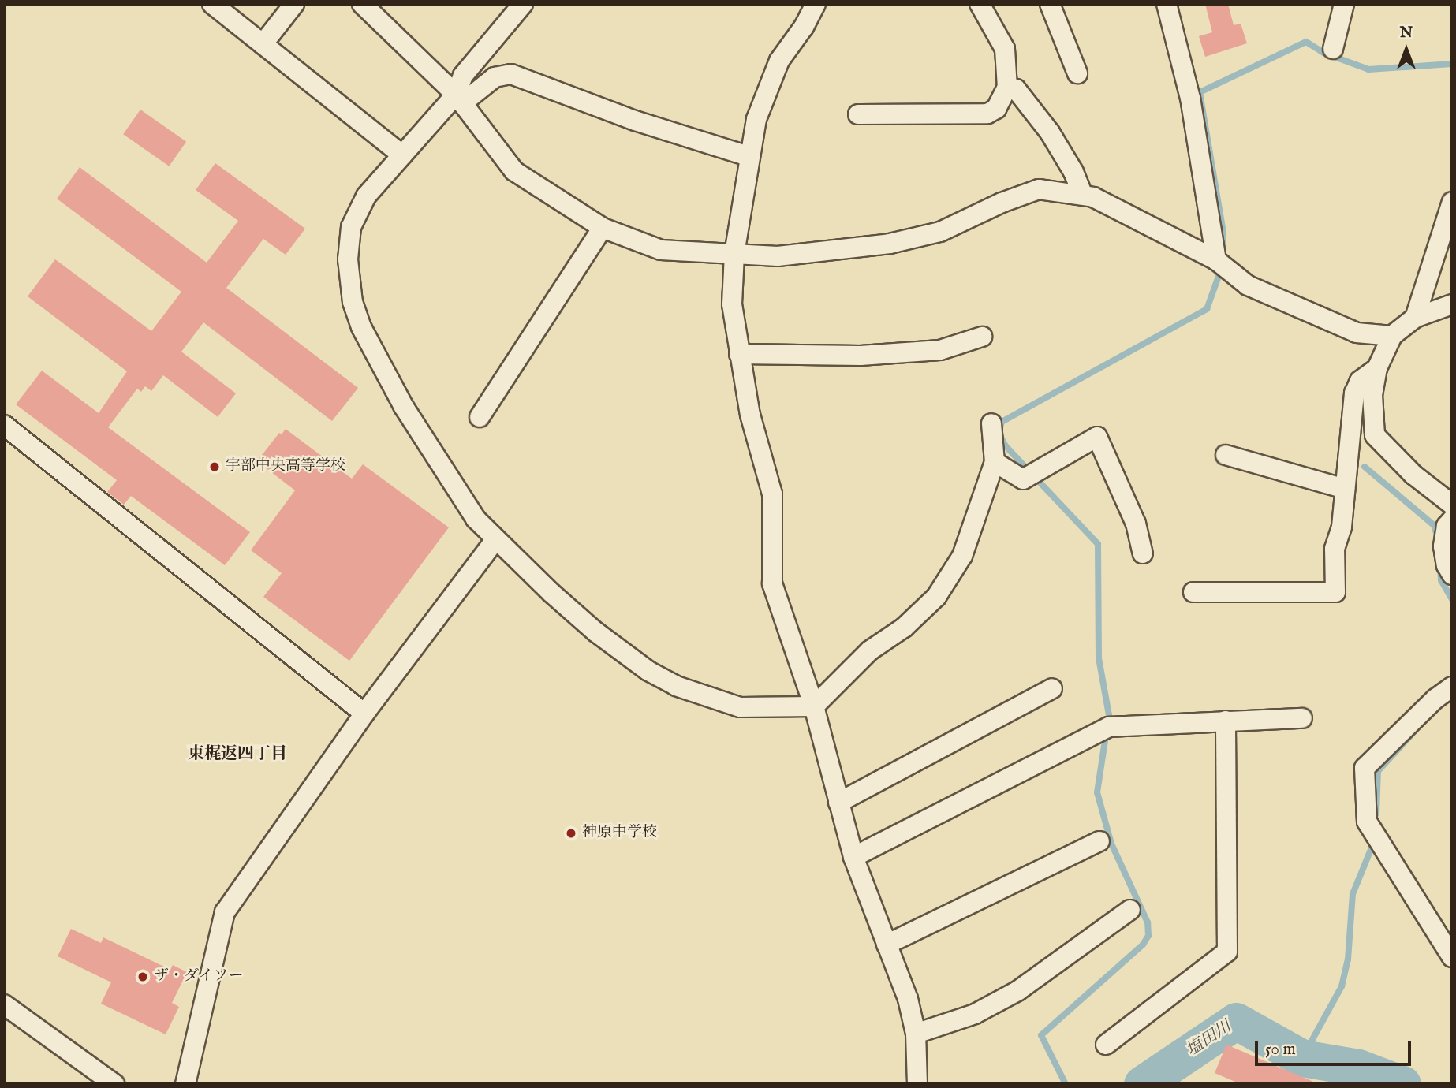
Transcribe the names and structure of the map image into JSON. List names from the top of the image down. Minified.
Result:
{"districts":["東梶返四丁目"],"water":["塩田川"],"places":["宇部中央高等学校","神原中学校","ザ・ダイソー"],"scale_bar":"50 m","north":"top"}
